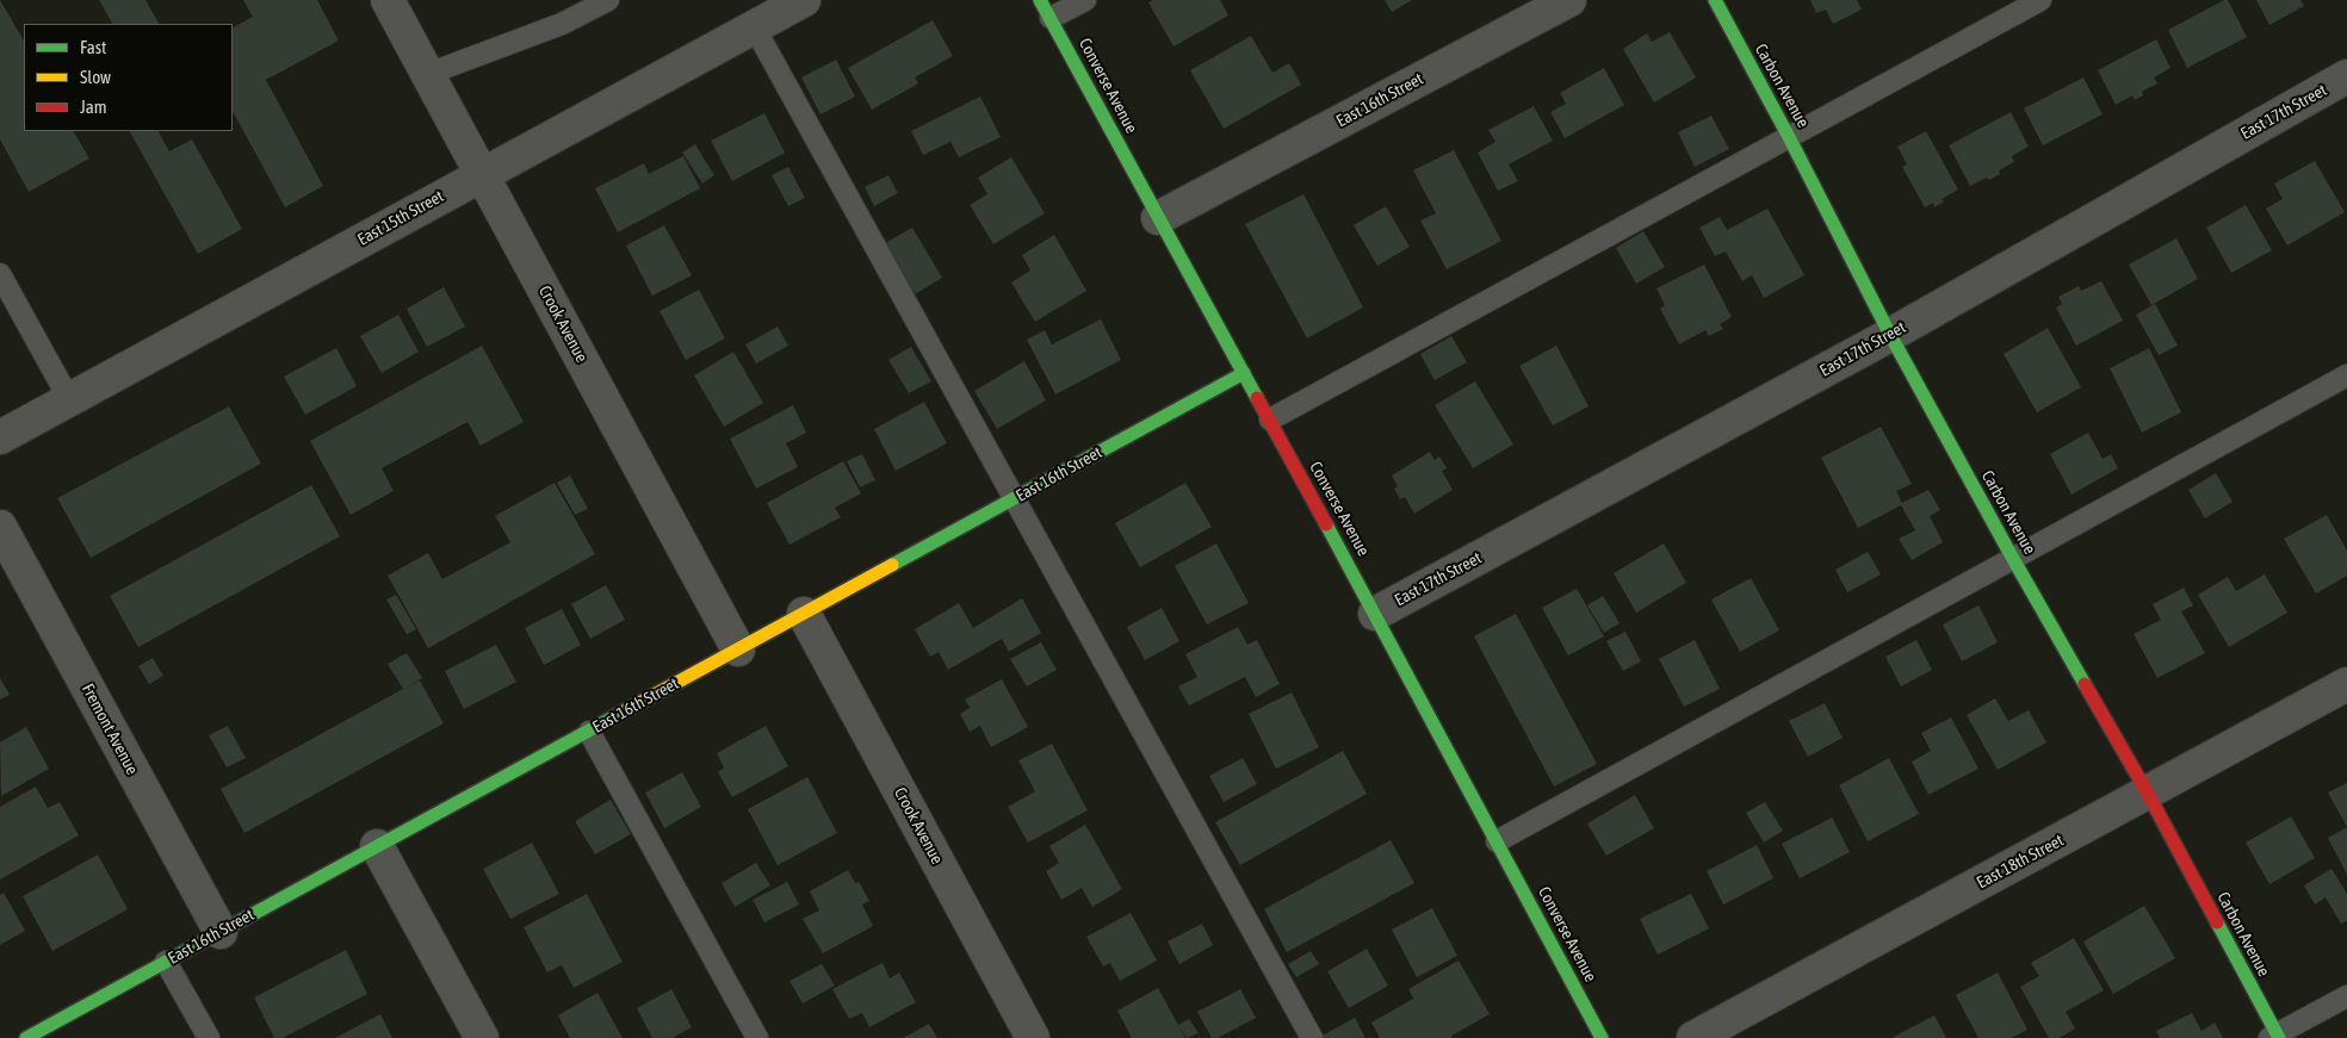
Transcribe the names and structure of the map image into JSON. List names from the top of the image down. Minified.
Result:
{"streets":{"street":["Converse Avenue","Carbon Avenue","East 16th Street","East 17th Street","East 15th Street","Crook Avenue","Fremont Avenue","East 18th Street"]},"crossings":[["Converse Avenue","East 16th Street"],["Converse Avenue","East 17th Street"],["Carbon Avenue","East 17th Street"],["Carbon Avenue","East 18th Street"],["East 16th Street","Crook Avenue"],["East 16th Street","Fremont Avenue"],["East 15th Street","Crook Avenue"]],"legend":["Fast","Slow","Jam"]}
